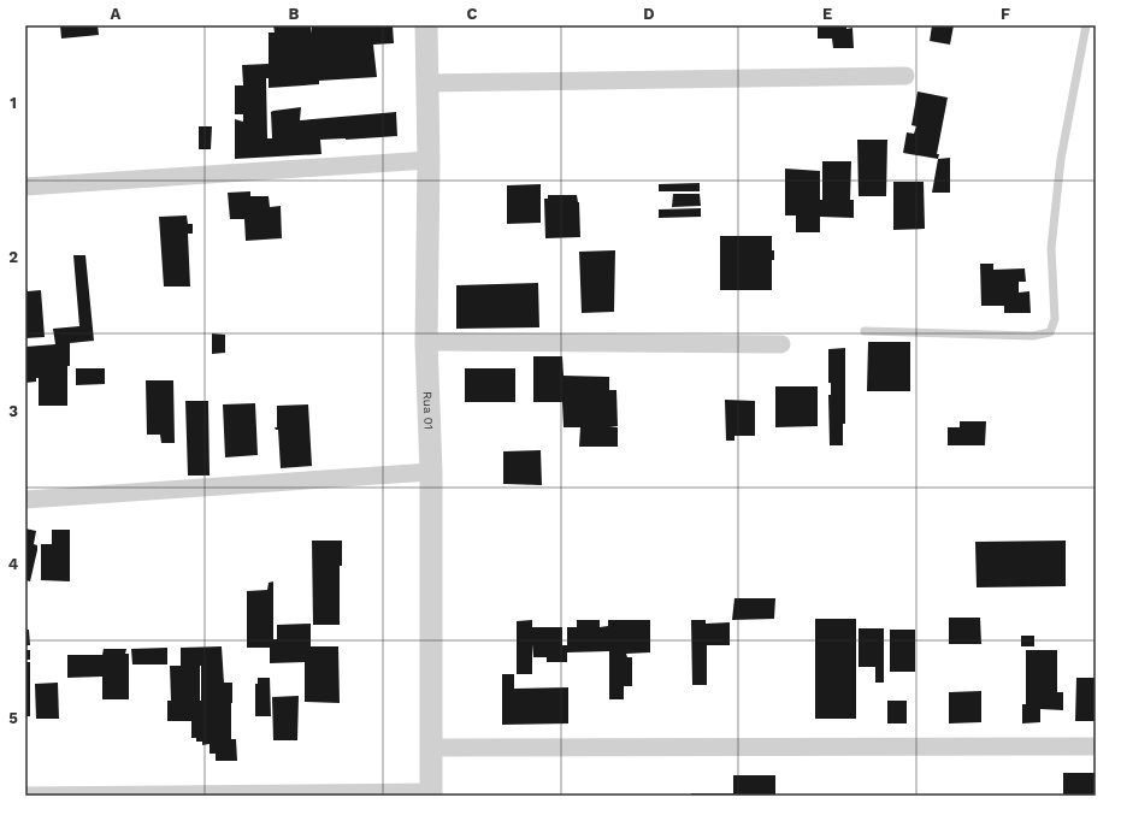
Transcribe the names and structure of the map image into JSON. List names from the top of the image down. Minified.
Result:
{"streets":{"street":["Rua 01"]},"grid":{"columns":["A","B","C","D","E","F"],"rows":["1","2","3","4","5"]}}
